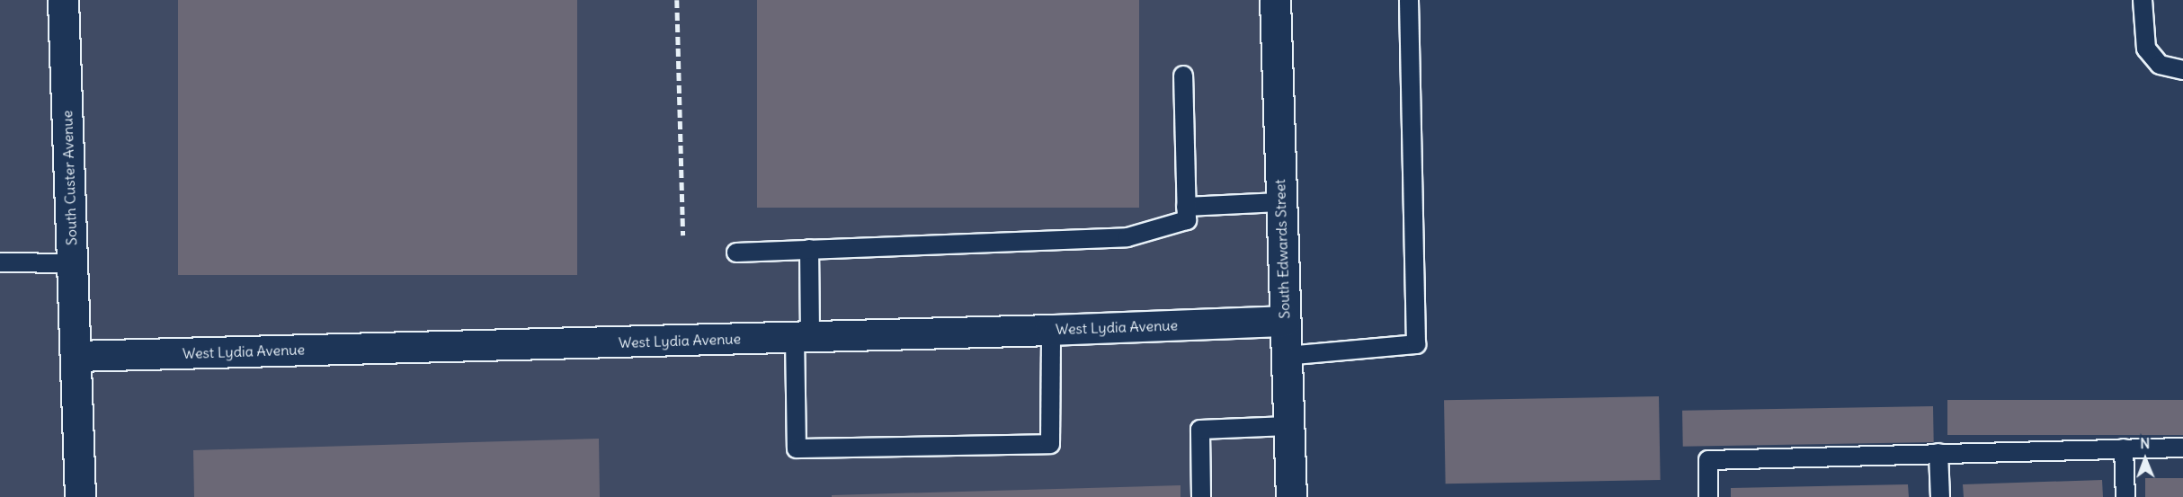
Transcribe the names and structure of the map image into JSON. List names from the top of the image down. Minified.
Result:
{"streets":{"street":["South Custer Avenue","South Edwards Street","West Lydia Avenue"]},"crossings":[["South Custer Avenue","West Lydia Avenue"],["South Edwards Street","West Lydia Avenue"]],"north":"top"}
